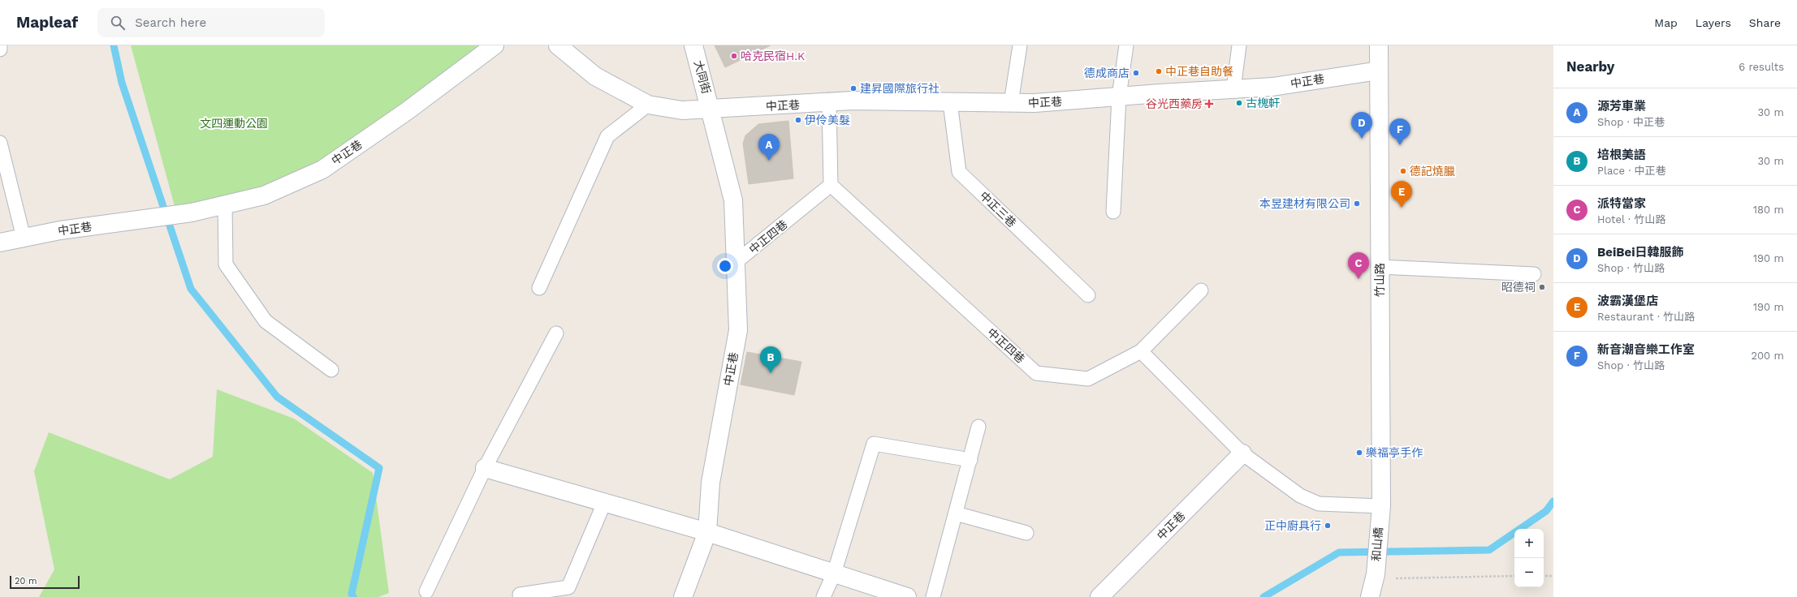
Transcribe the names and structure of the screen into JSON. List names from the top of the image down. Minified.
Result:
{"streets":{"street":["大同街","中正巷","竹山路","和山橋"],"lane":["中正三巷","中正四巷"]},"crossings":[["大同街","中正巷"],["中正巷","中正三巷"],["中正巷","中正四巷"],["中正巷","竹山路"],["竹山路","和山橋"]],"parks":["文四運動公園"],"places":{"other":["哈克民宿H.K","中正巷自助餐","德成商店","建昇國際旅行社","古槐軒","伊伶美髮","德記燒臘","本昱建材有限公司","昭德祠","樂福亭手作","正中廚具行"],"health":["谷光西藥房"]},"scale_bar":"20 m","page":{"header":"Mapleaf","search":"Search here","nav":["Map","Layers","Share"],"heading":["Nearby","6 results"],"list":[{"mark":"A","name":"源芳車業","note":"Shop · 中正巷","value":"30 m"},{"mark":"B","name":"培根美語","note":"Place · 中正巷","value":"30 m"},{"mark":"C","name":"派特當家","note":"Hotel · 竹山路","value":"180 m"},{"mark":"D","name":"BeiBei日韓服飾","note":"Shop · 竹山路","value":"190 m"},{"mark":"E","name":"波霸漢堡店","note":"Restaurant · 竹山路","value":"190 m"},{"mark":"F","name":"新音潮音樂工作室","note":"Shop · 竹山路","value":"200 m"}],"pins":["D","F","A","E","C","B"],"map_buttons":["+","−"],"scale":"20 m"}}
